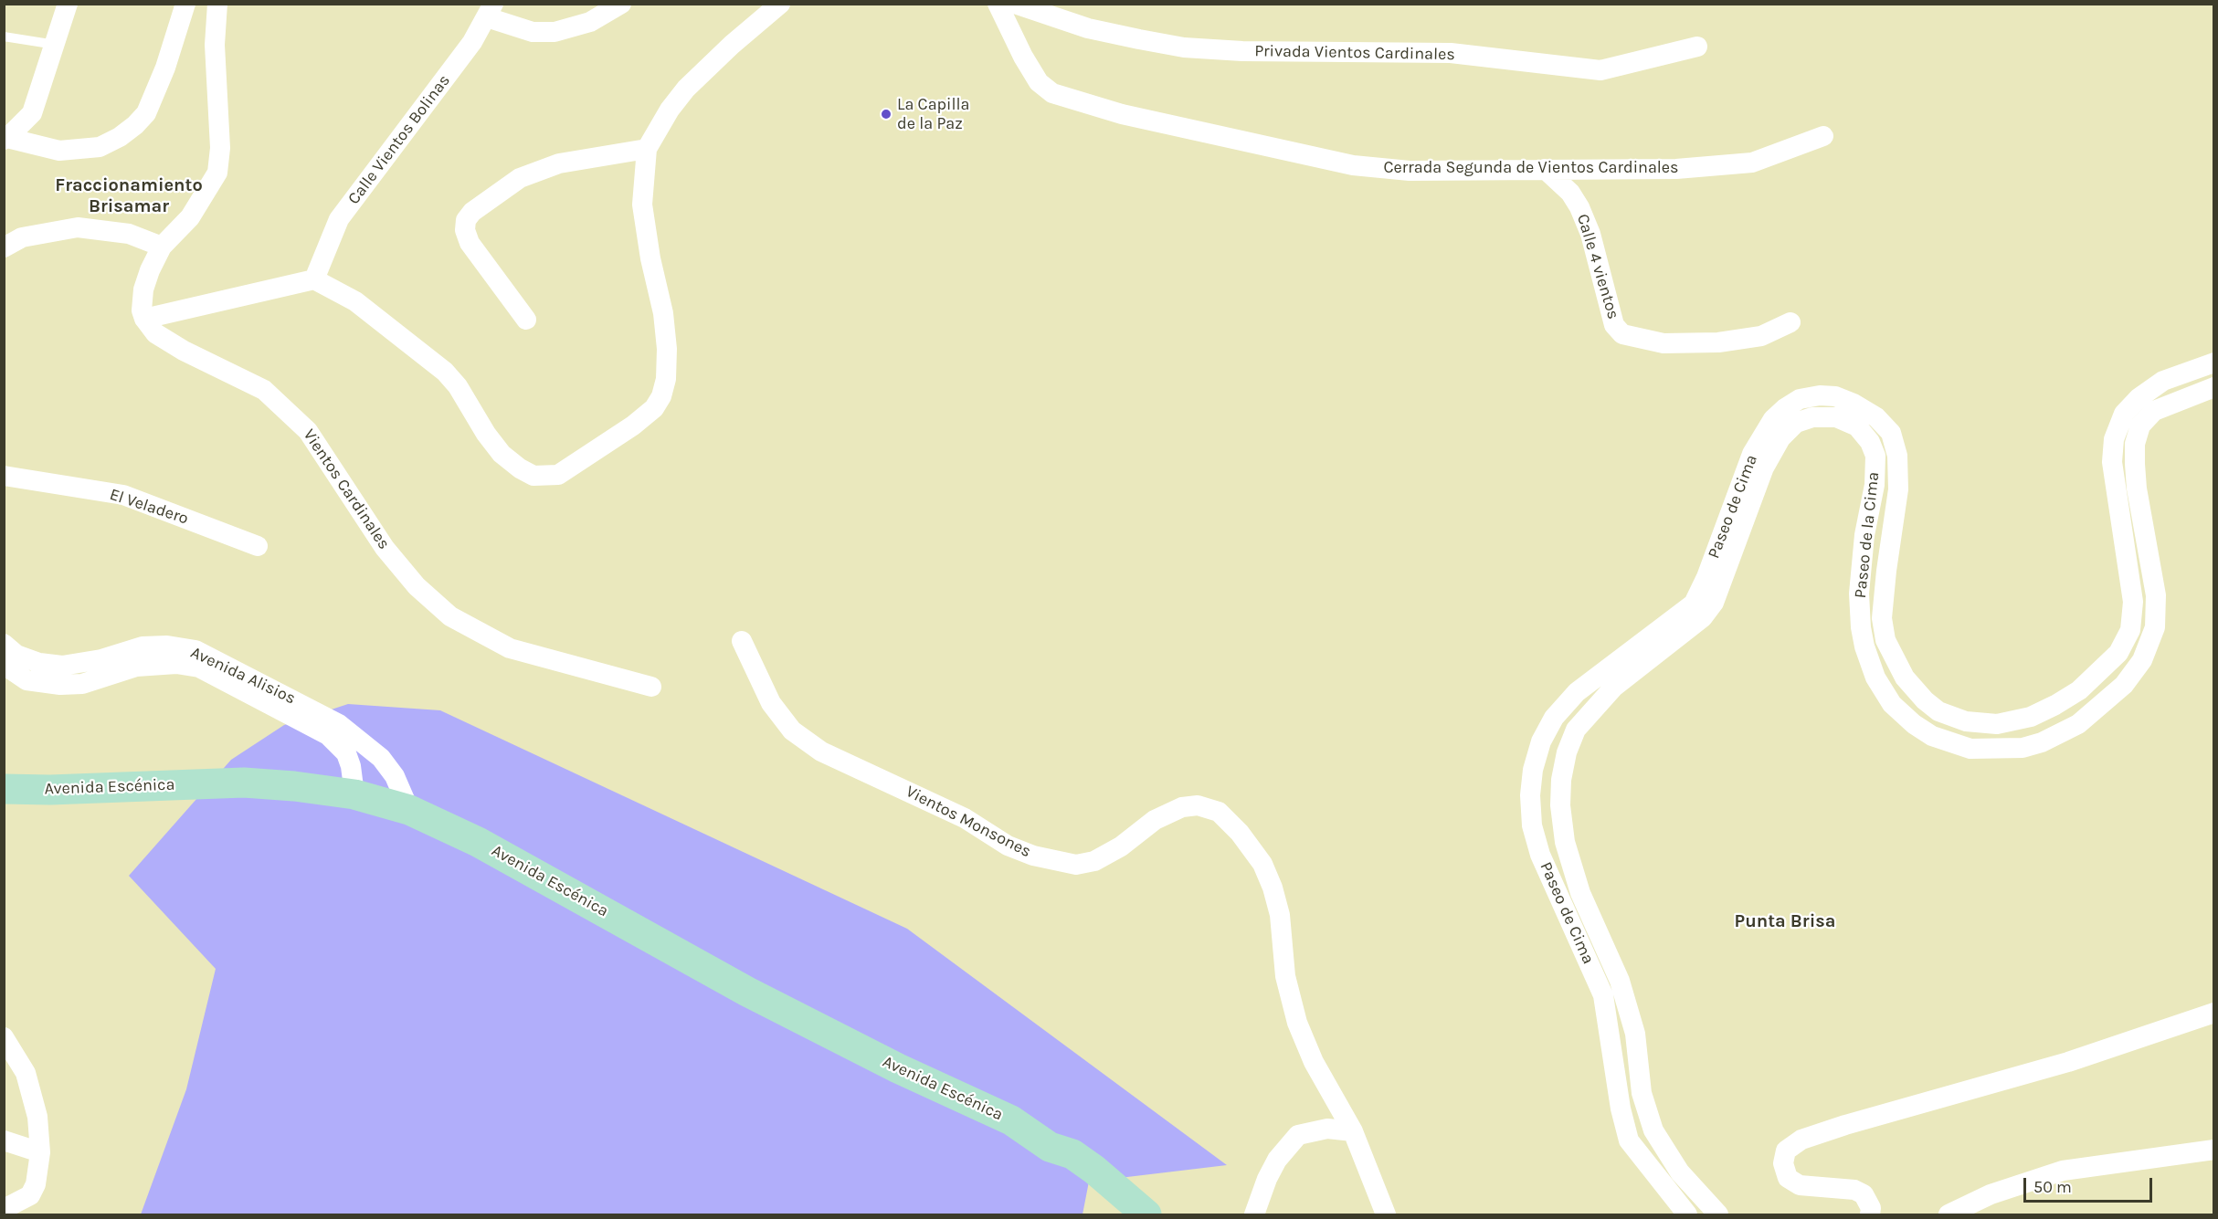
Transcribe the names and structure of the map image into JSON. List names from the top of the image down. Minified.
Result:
{"streets":{"main road":["Avenida Escénica"],"street":["Privada Vientos Cardinales","Calle Vientos Bolinas","Cerrada Segunda de Vientos Cardinales","Calle 4 vientos","Vientos Cardinales","El Veladero","Paseo de Cima","Paseo de la Cima","Avenida Alisios","Vientos Monsones"]},"crossings":[["Cerrada Segunda de Vientos Cardinales","Calle 4 vientos"],["Paseo de Cima","Paseo de la Cima"],["Avenida Alisios","Avenida Escénica"]],"districts":["Fraccionamiento Brisamar","Punta Brisa"],"places":["La Capilla de la Paz"],"scale_bar":"50 m"}
